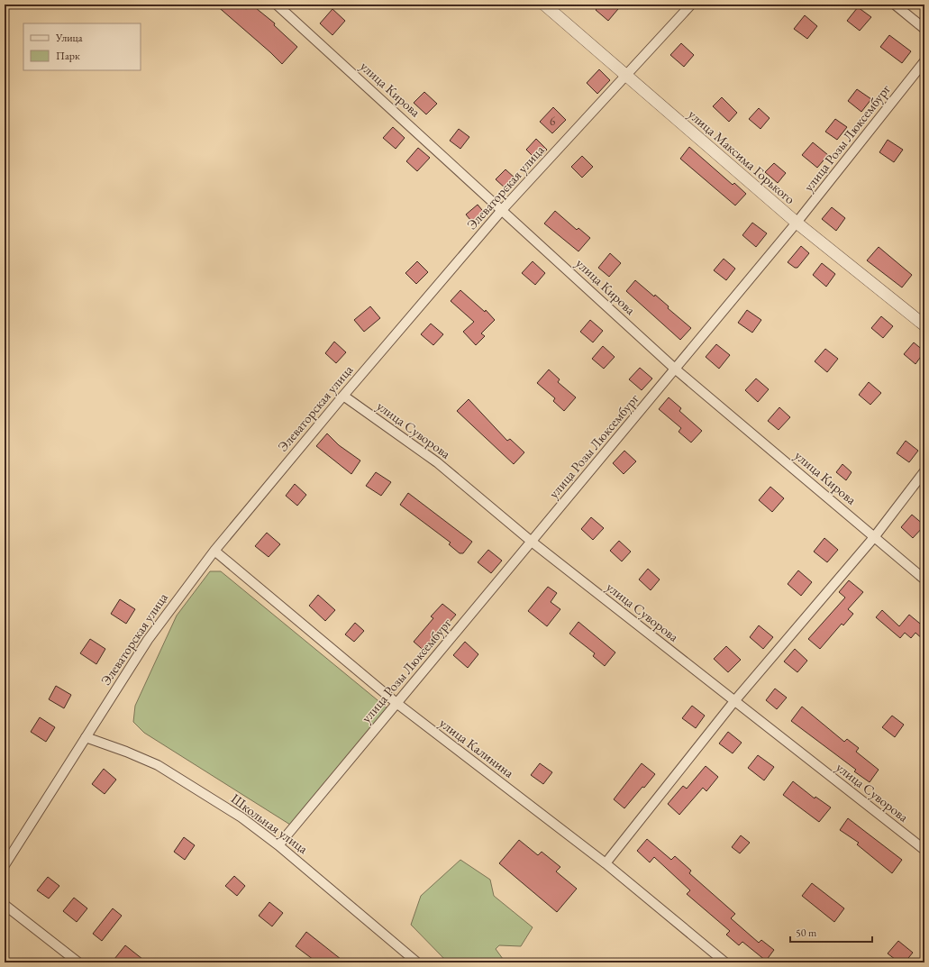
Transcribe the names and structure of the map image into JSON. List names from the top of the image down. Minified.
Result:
{"streets":{"street":["улица Кирова","улица Розы Люксембург","улица Максима Горького","Элеваторская улица","улица Суворова","улица Калинина","Школьная улица"]},"crossings":[["улица Кирова","улица Розы Люксембург"],["улица Кирова","Элеваторская улица"],["улица Розы Люксембург","улица Максима Горького"],["улица Розы Люксембург","улица Суворова"],["улица Розы Люксембург","улица Калинина"],["улица Розы Люксембург","Школьная улица"],["улица Максима Горького","Элеваторская улица"],["Элеваторская улица","улица Суворова"],["Элеваторская улица","улица Калинина"],["Элеваторская улица","Школьная улица"]],"house_numbers":["6"],"legend":["Улица","Парк"],"scale_bar":"50 m"}
